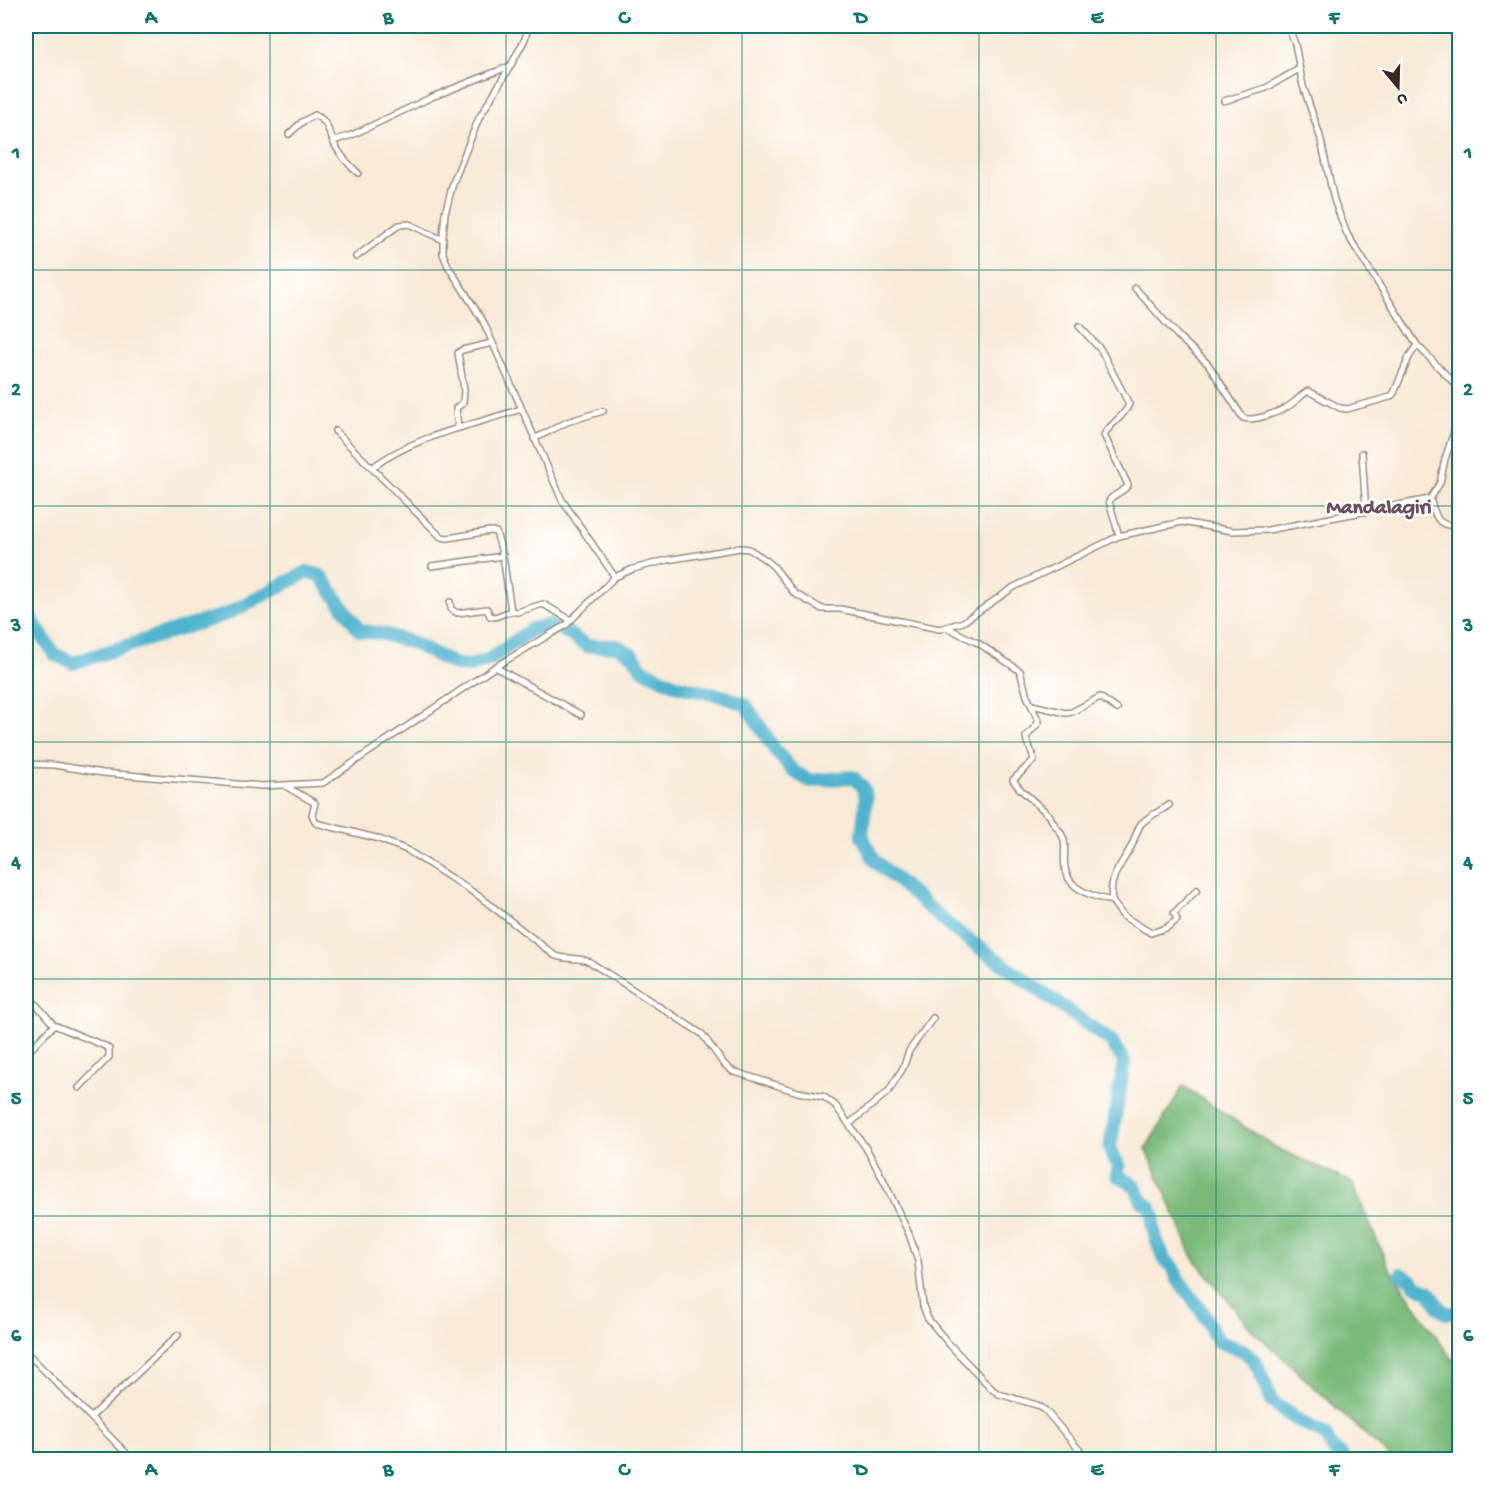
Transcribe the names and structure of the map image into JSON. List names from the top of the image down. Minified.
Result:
{"districts":["Mandalagiri"],"north":"bottom","grid":{"columns":["A","B","C","D","E","F"],"rows":["1","2","3","4","5","6"]}}
